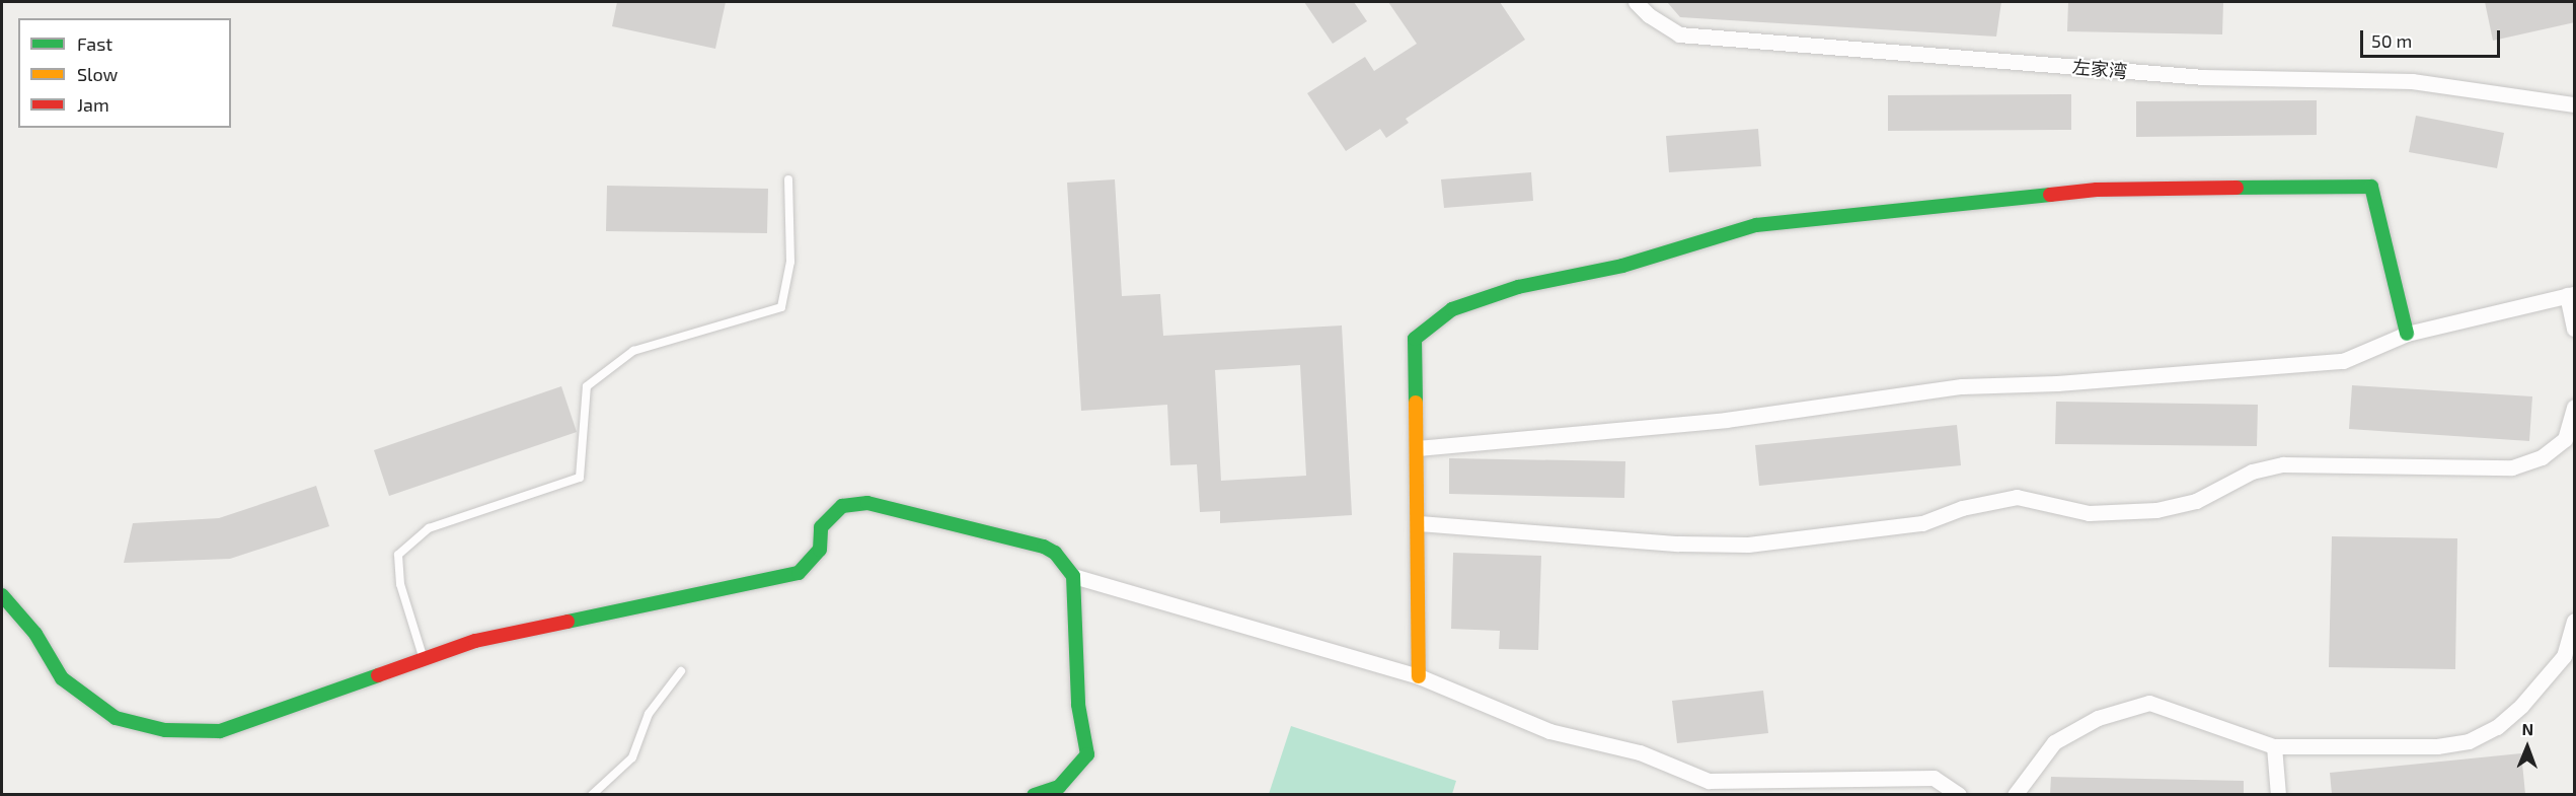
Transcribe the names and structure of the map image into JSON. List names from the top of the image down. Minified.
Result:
{"streets":{"street":["左家湾"]},"legend":["Fast","Slow","Jam"],"scale_bar":"50 m","north":"top"}
